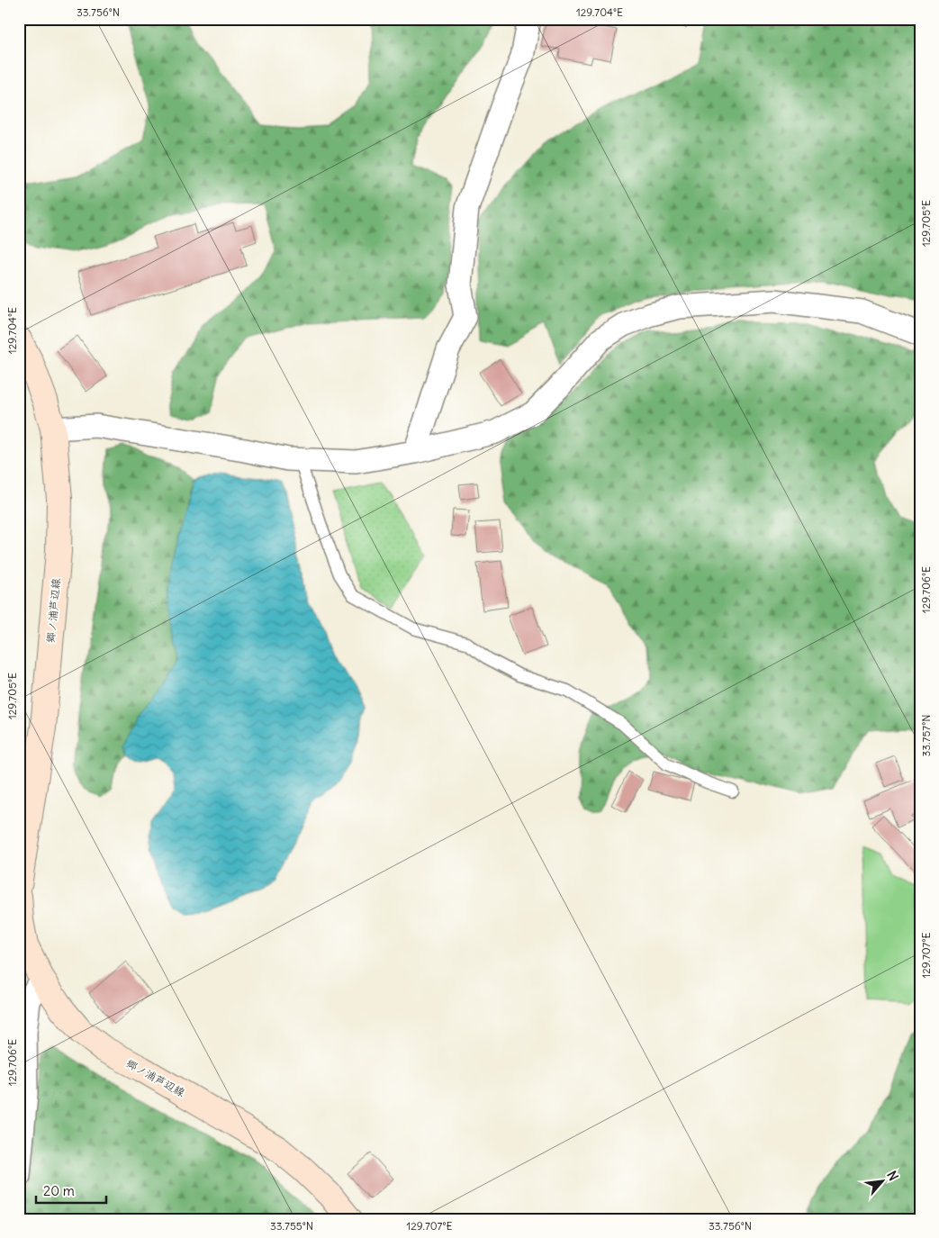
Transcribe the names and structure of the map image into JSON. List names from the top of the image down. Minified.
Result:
{"streets":{"main road":["郷ノ浦芦辺線"]},"scale_bar":"20 m","north":"top right","coordinates":["33.756°N","129.704°E","129.705°E","129.706°E","33.757°N","129.707°E","33.755°N"]}
